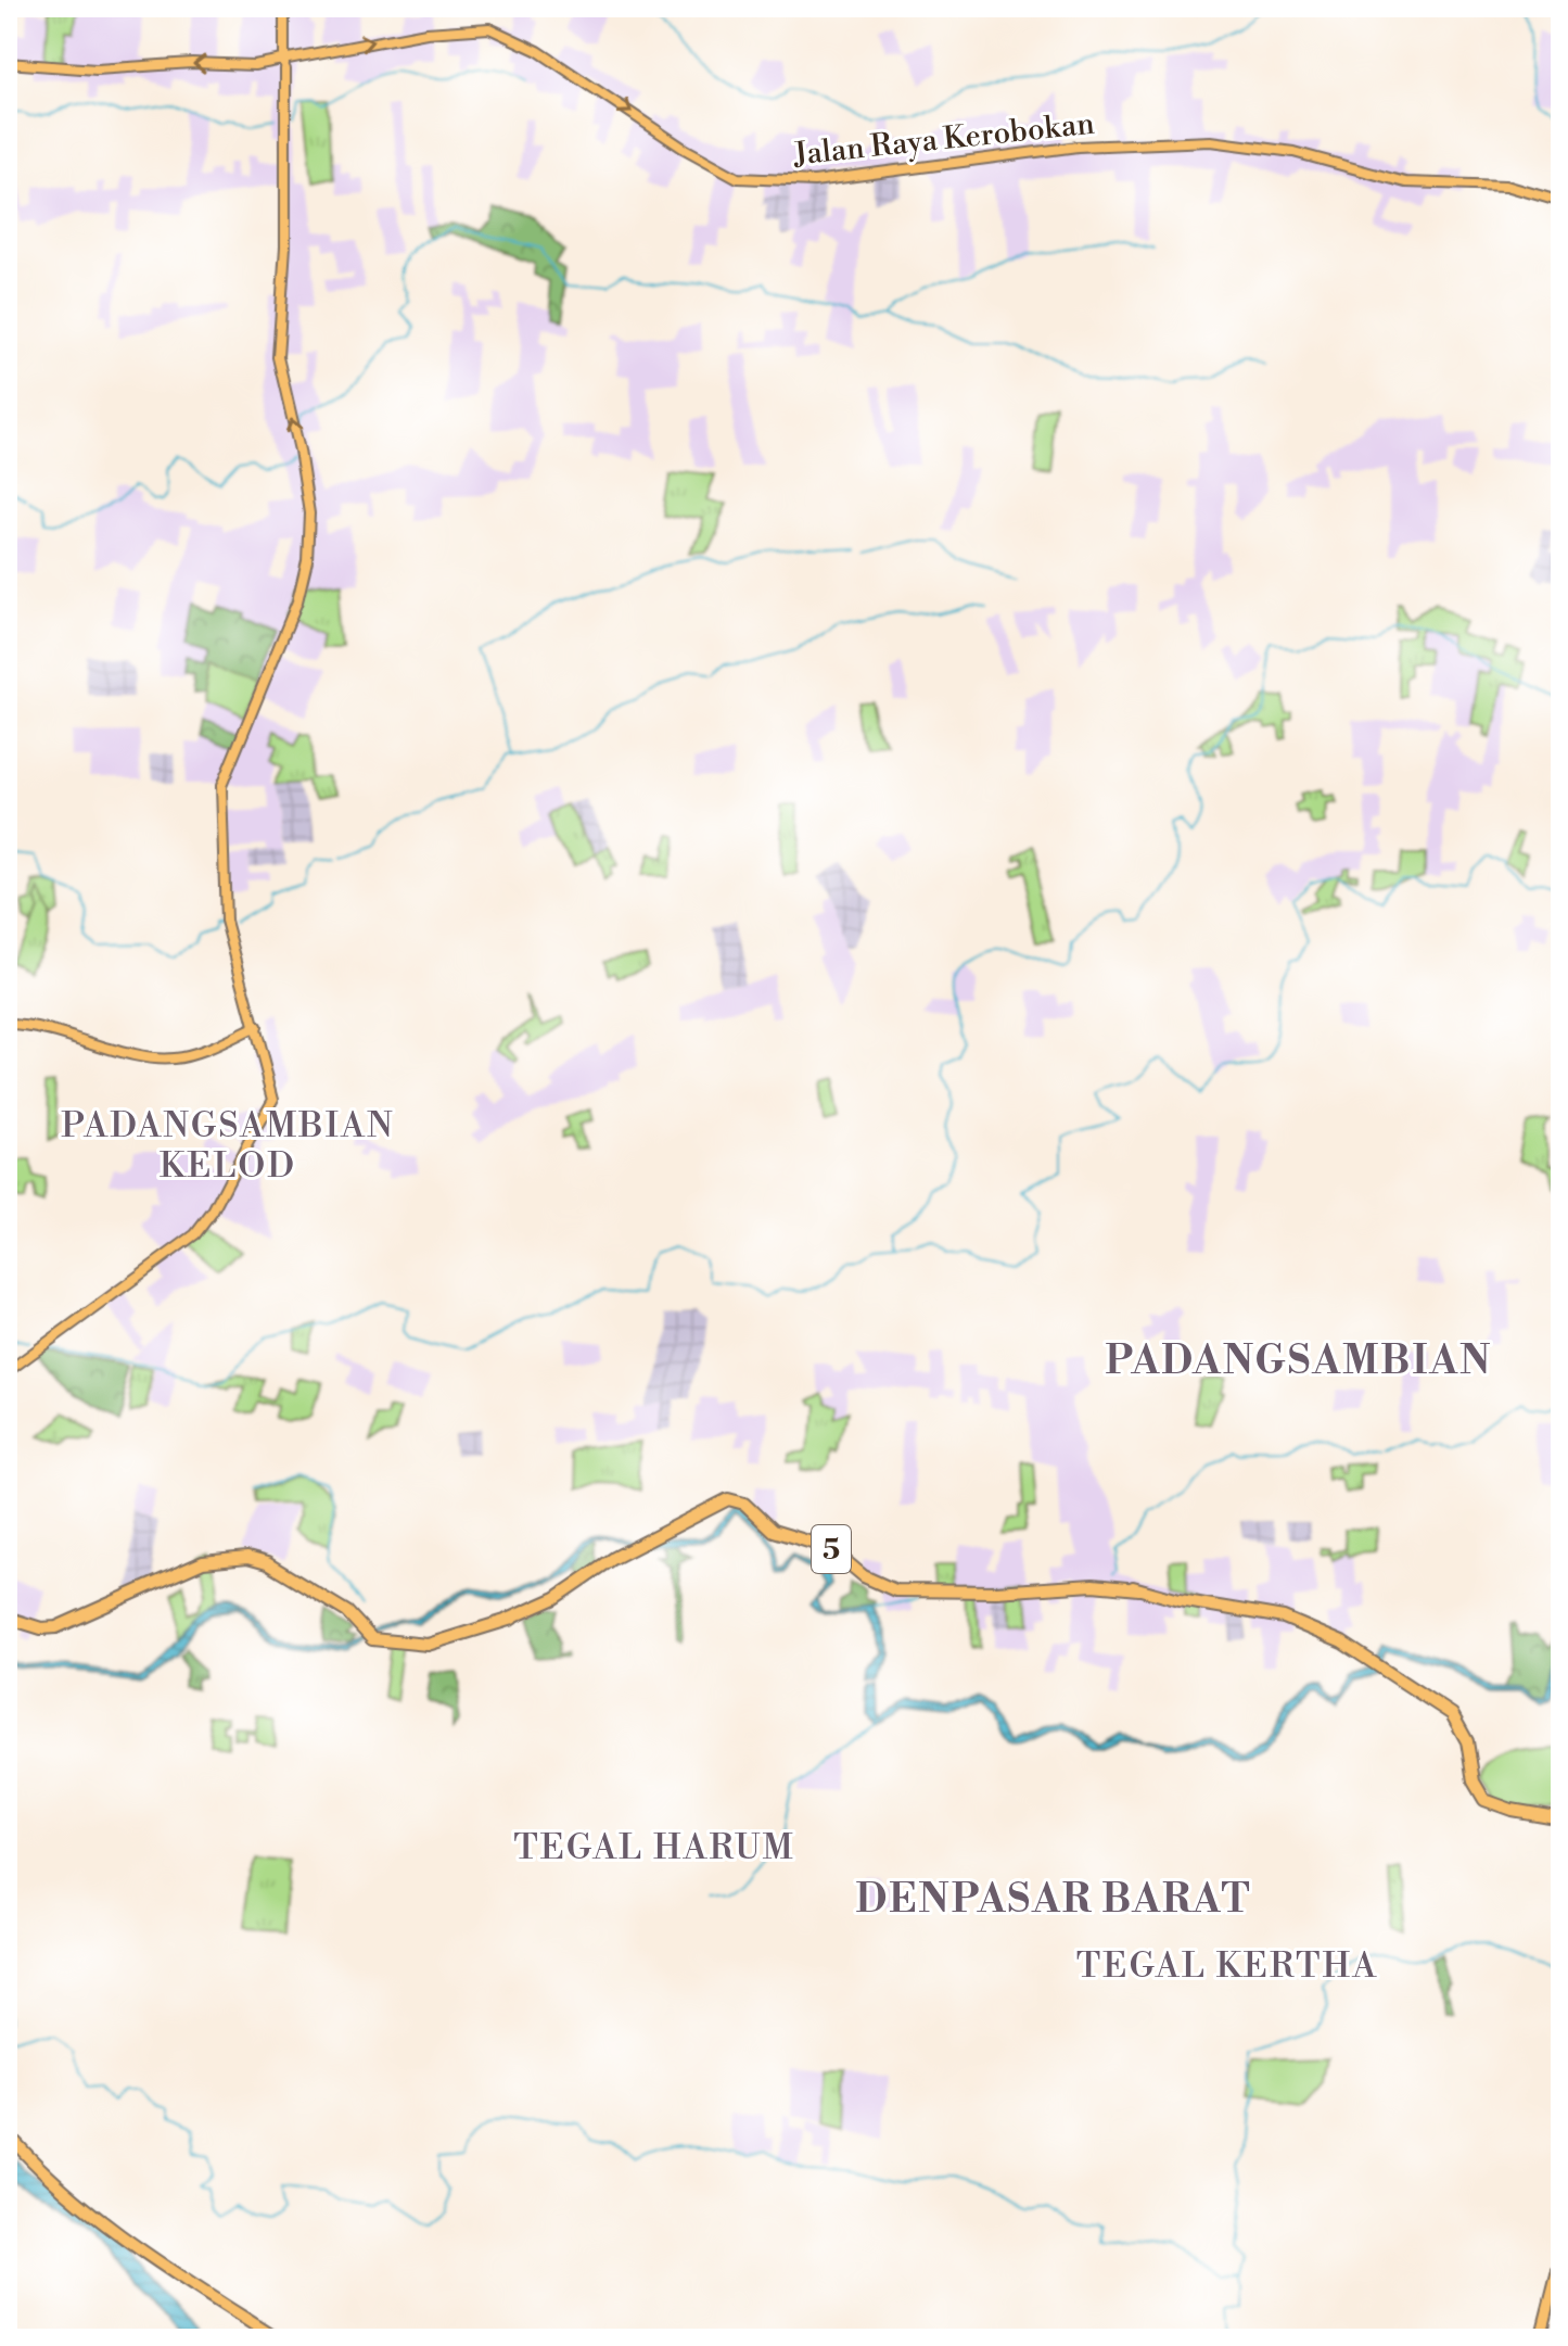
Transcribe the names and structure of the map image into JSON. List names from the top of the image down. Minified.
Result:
{"streets":{"highway":["5"],"main road":["Jalan Raya Kerobokan"]},"districts":["PADANGSAMBIAN KELOD","PADANGSAMBIAN","TEGAL HARUM","DENPASAR BARAT","TEGAL KERTHA"]}
